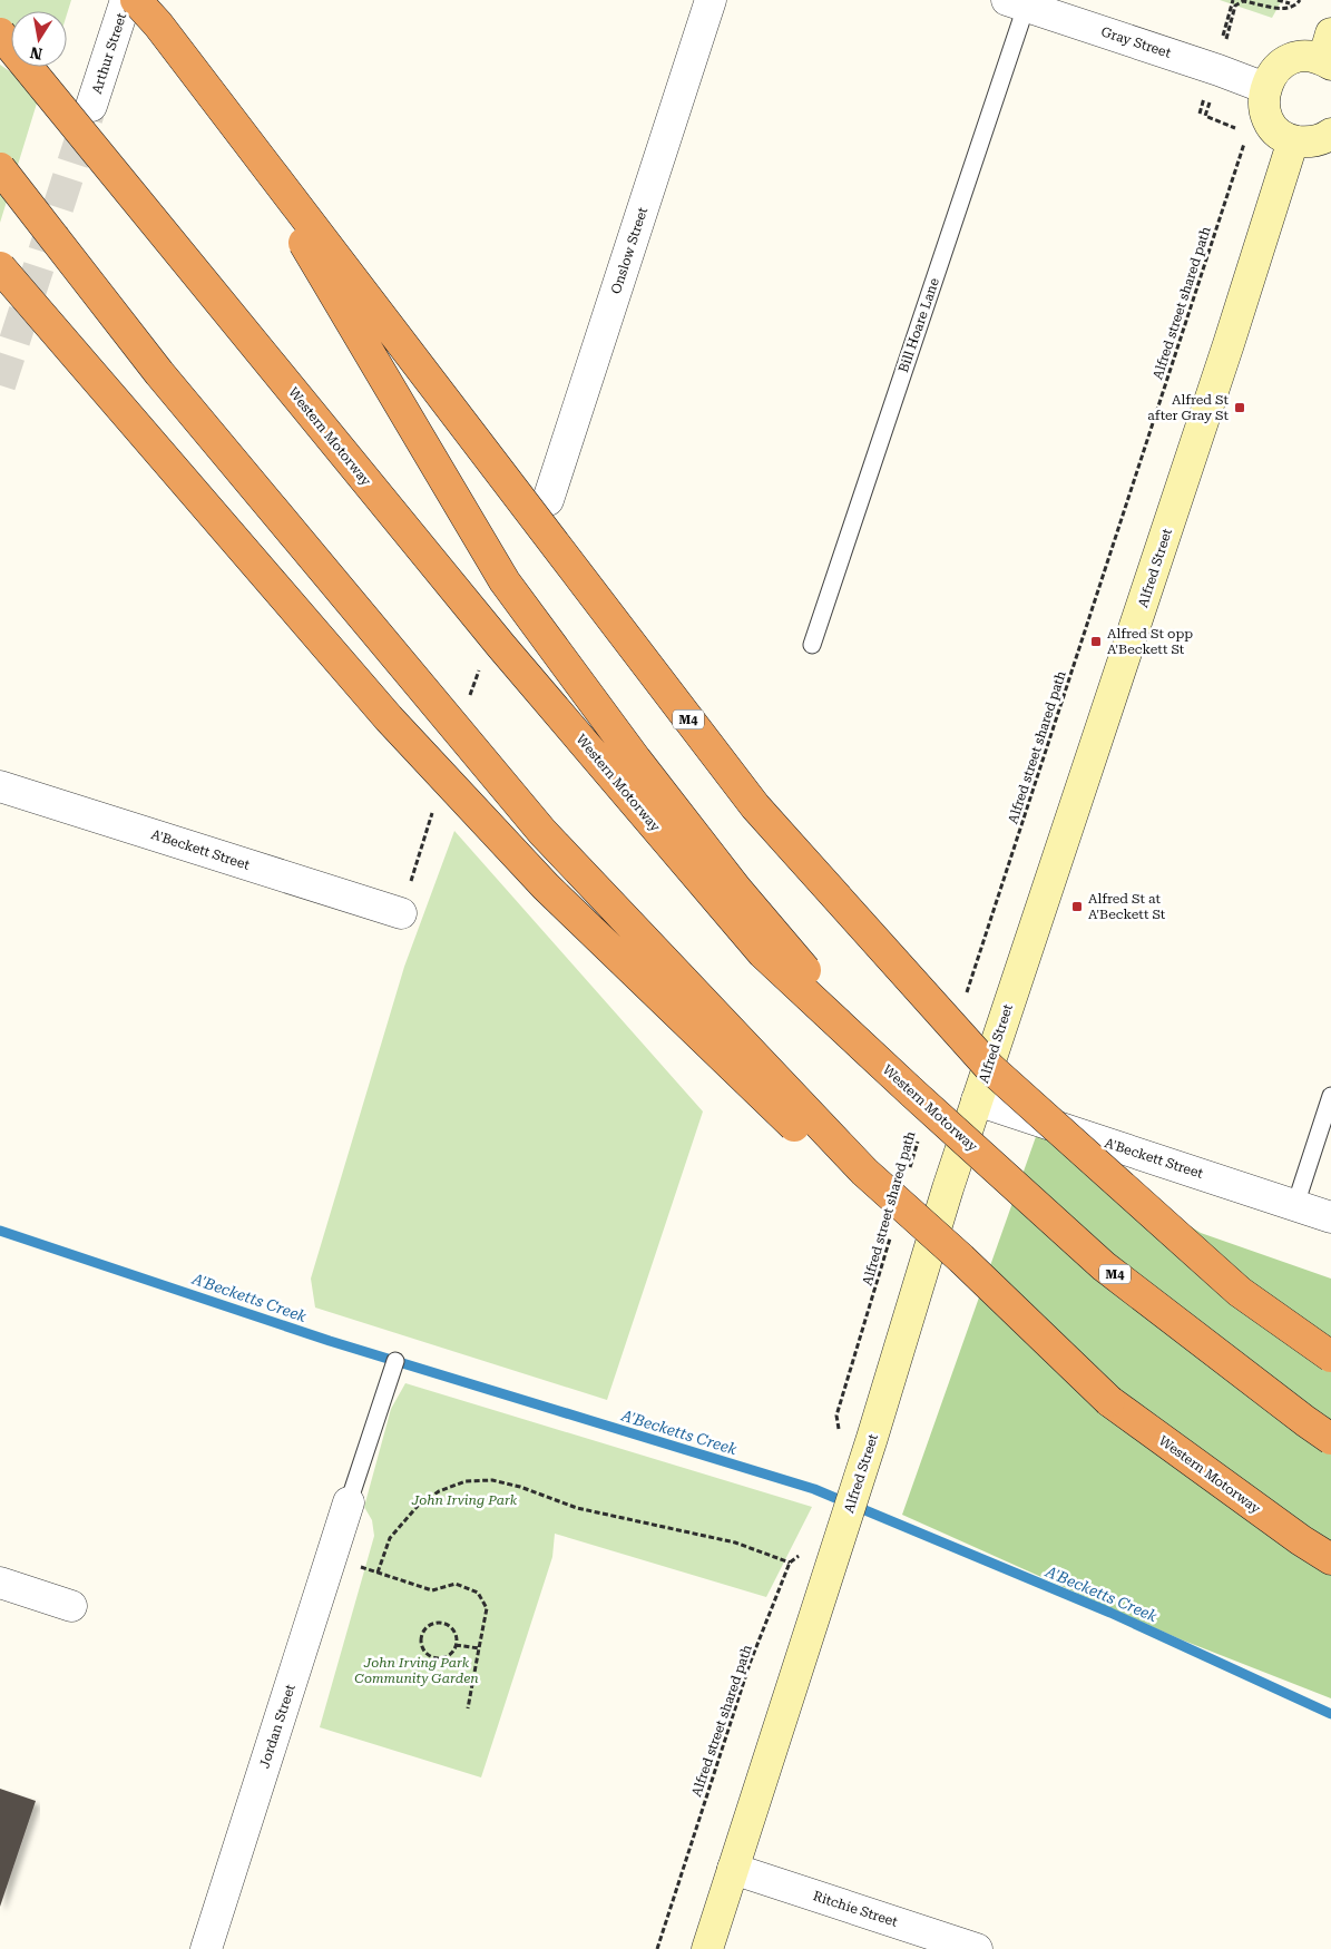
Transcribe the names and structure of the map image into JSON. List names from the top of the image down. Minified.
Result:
{"streets":{"highway":["Western Motorway","M4"],"street":["Gray Street","Arthur Street","Onslow Street","Alfred Street","A'Beckett Street","Jordan Street","Ritchie Street"],"lane":["Bill Hoare Lane"],"path":["Alfred street shared path"]},"crossings":[["Gray Street","Bill Hoare Lane"],["Alfred Street","A'Beckett Street"],["Alfred Street","Ritchie Street"]],"water":["A'Becketts Creek"],"parks":["John Irving Park","John Irving Park Community Garden"],"places":{"transit":["Alfred St after Gray St","Alfred St opp A'Beckett St","Alfred St at A'Beckett St"]},"north":"bottom"}
